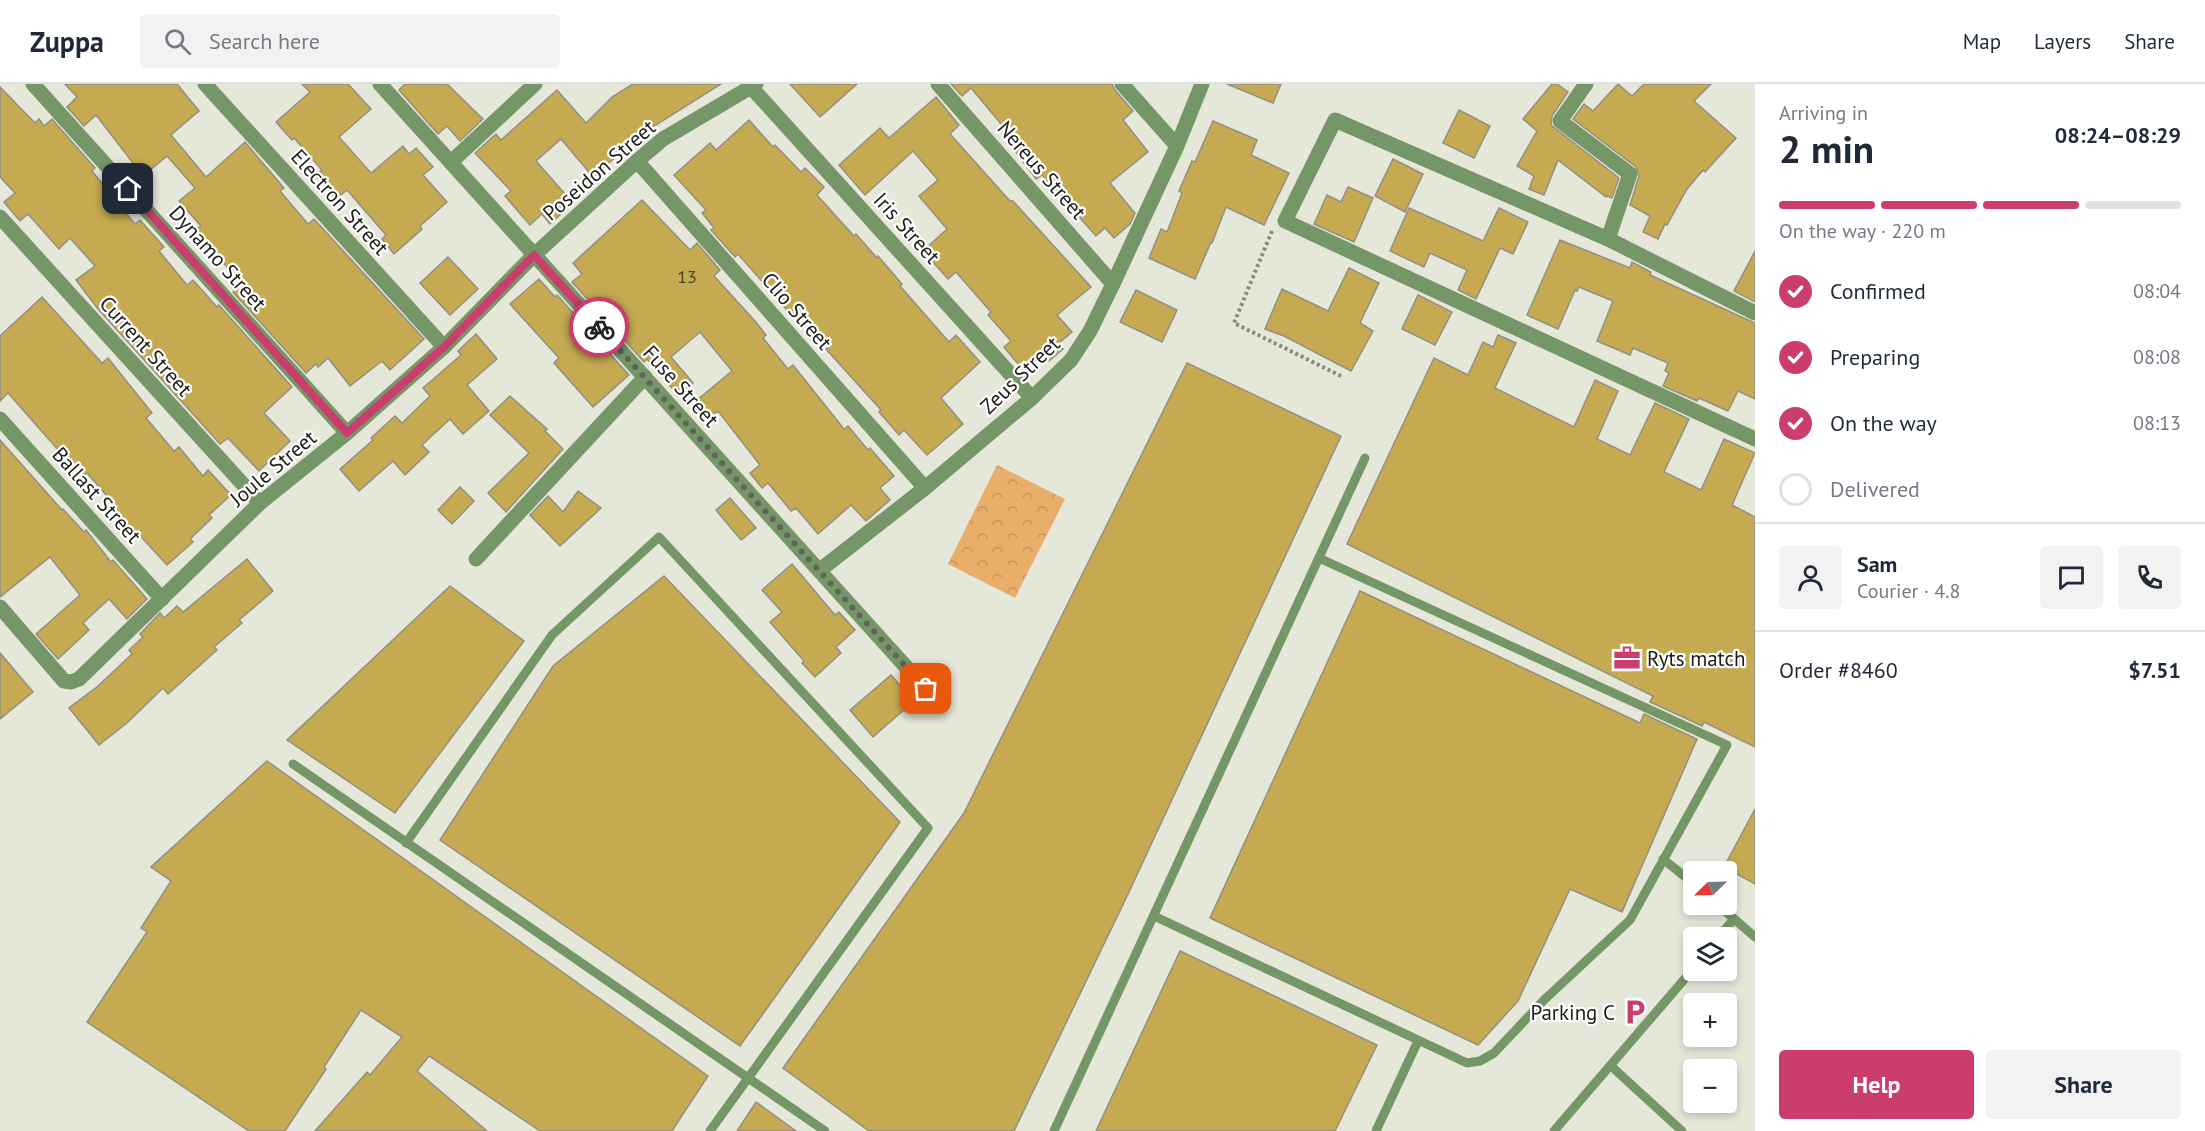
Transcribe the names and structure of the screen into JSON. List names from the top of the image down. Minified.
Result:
{"streets":{"street":["Poseidon Street","Nereus Street","Electron Street","Iris Street","Dynamo Street","Clio Street","Current Street","Zeus Street","Fuse Street","Joule Street","Ballast Street"]},"crossings":[["Poseidon Street","Iris Street"],["Poseidon Street","Clio Street"],["Poseidon Street","Fuse Street"],["Poseidon Street","Joule Street"],["Nereus Street","Zeus Street"],["Electron Street","Joule Street"],["Iris Street","Zeus Street"],["Dynamo Street","Joule Street"],["Clio Street","Zeus Street"],["Current Street","Joule Street"],["Zeus Street","Fuse Street"],["Fuse Street","Joule Street"],["Joule Street","Ballast Street"]],"places":{"office":["Ryts match"],"parking":["Parking C"]},"house_numbers":["13"],"north":"bottom left","page":{"header":"Zuppa","search":"Search here","nav":["Map","Layers","Share"],"heading":["2 min","Arriving in","08:24–08:29"],"panel":["Sam","Courier · 4.8","Order #8460","$7.51"],"bar":"On the way · 220 m","list":[["Confirmed","08:04"],["Preparing","08:08"],["On the way","08:13"],"Delivered"],"map_buttons":["+","−"],"buttons":["Help","Share"]}}
